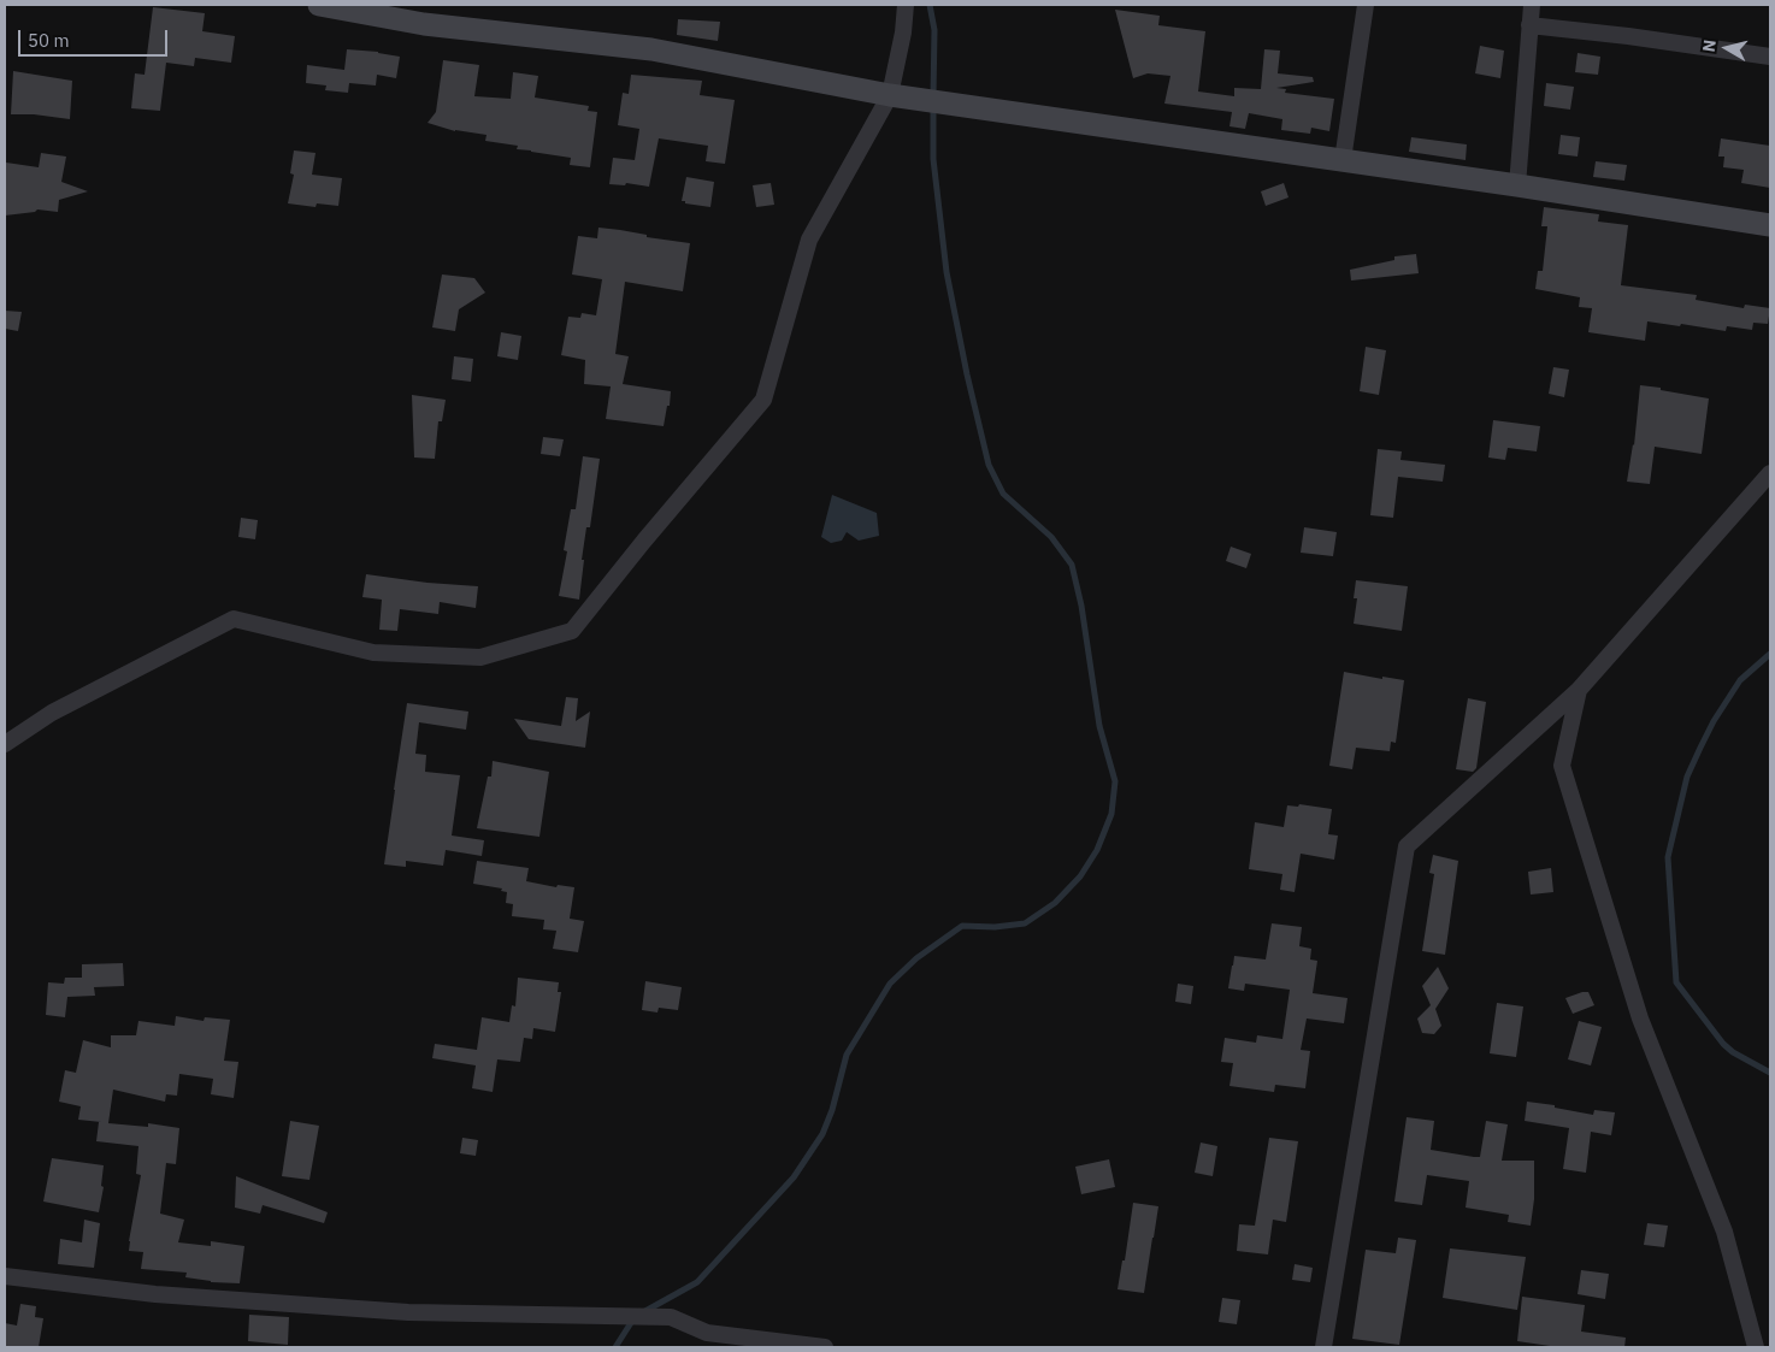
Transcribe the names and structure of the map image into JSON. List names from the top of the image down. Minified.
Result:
{"scale_bar":"50 m","north":"left"}
